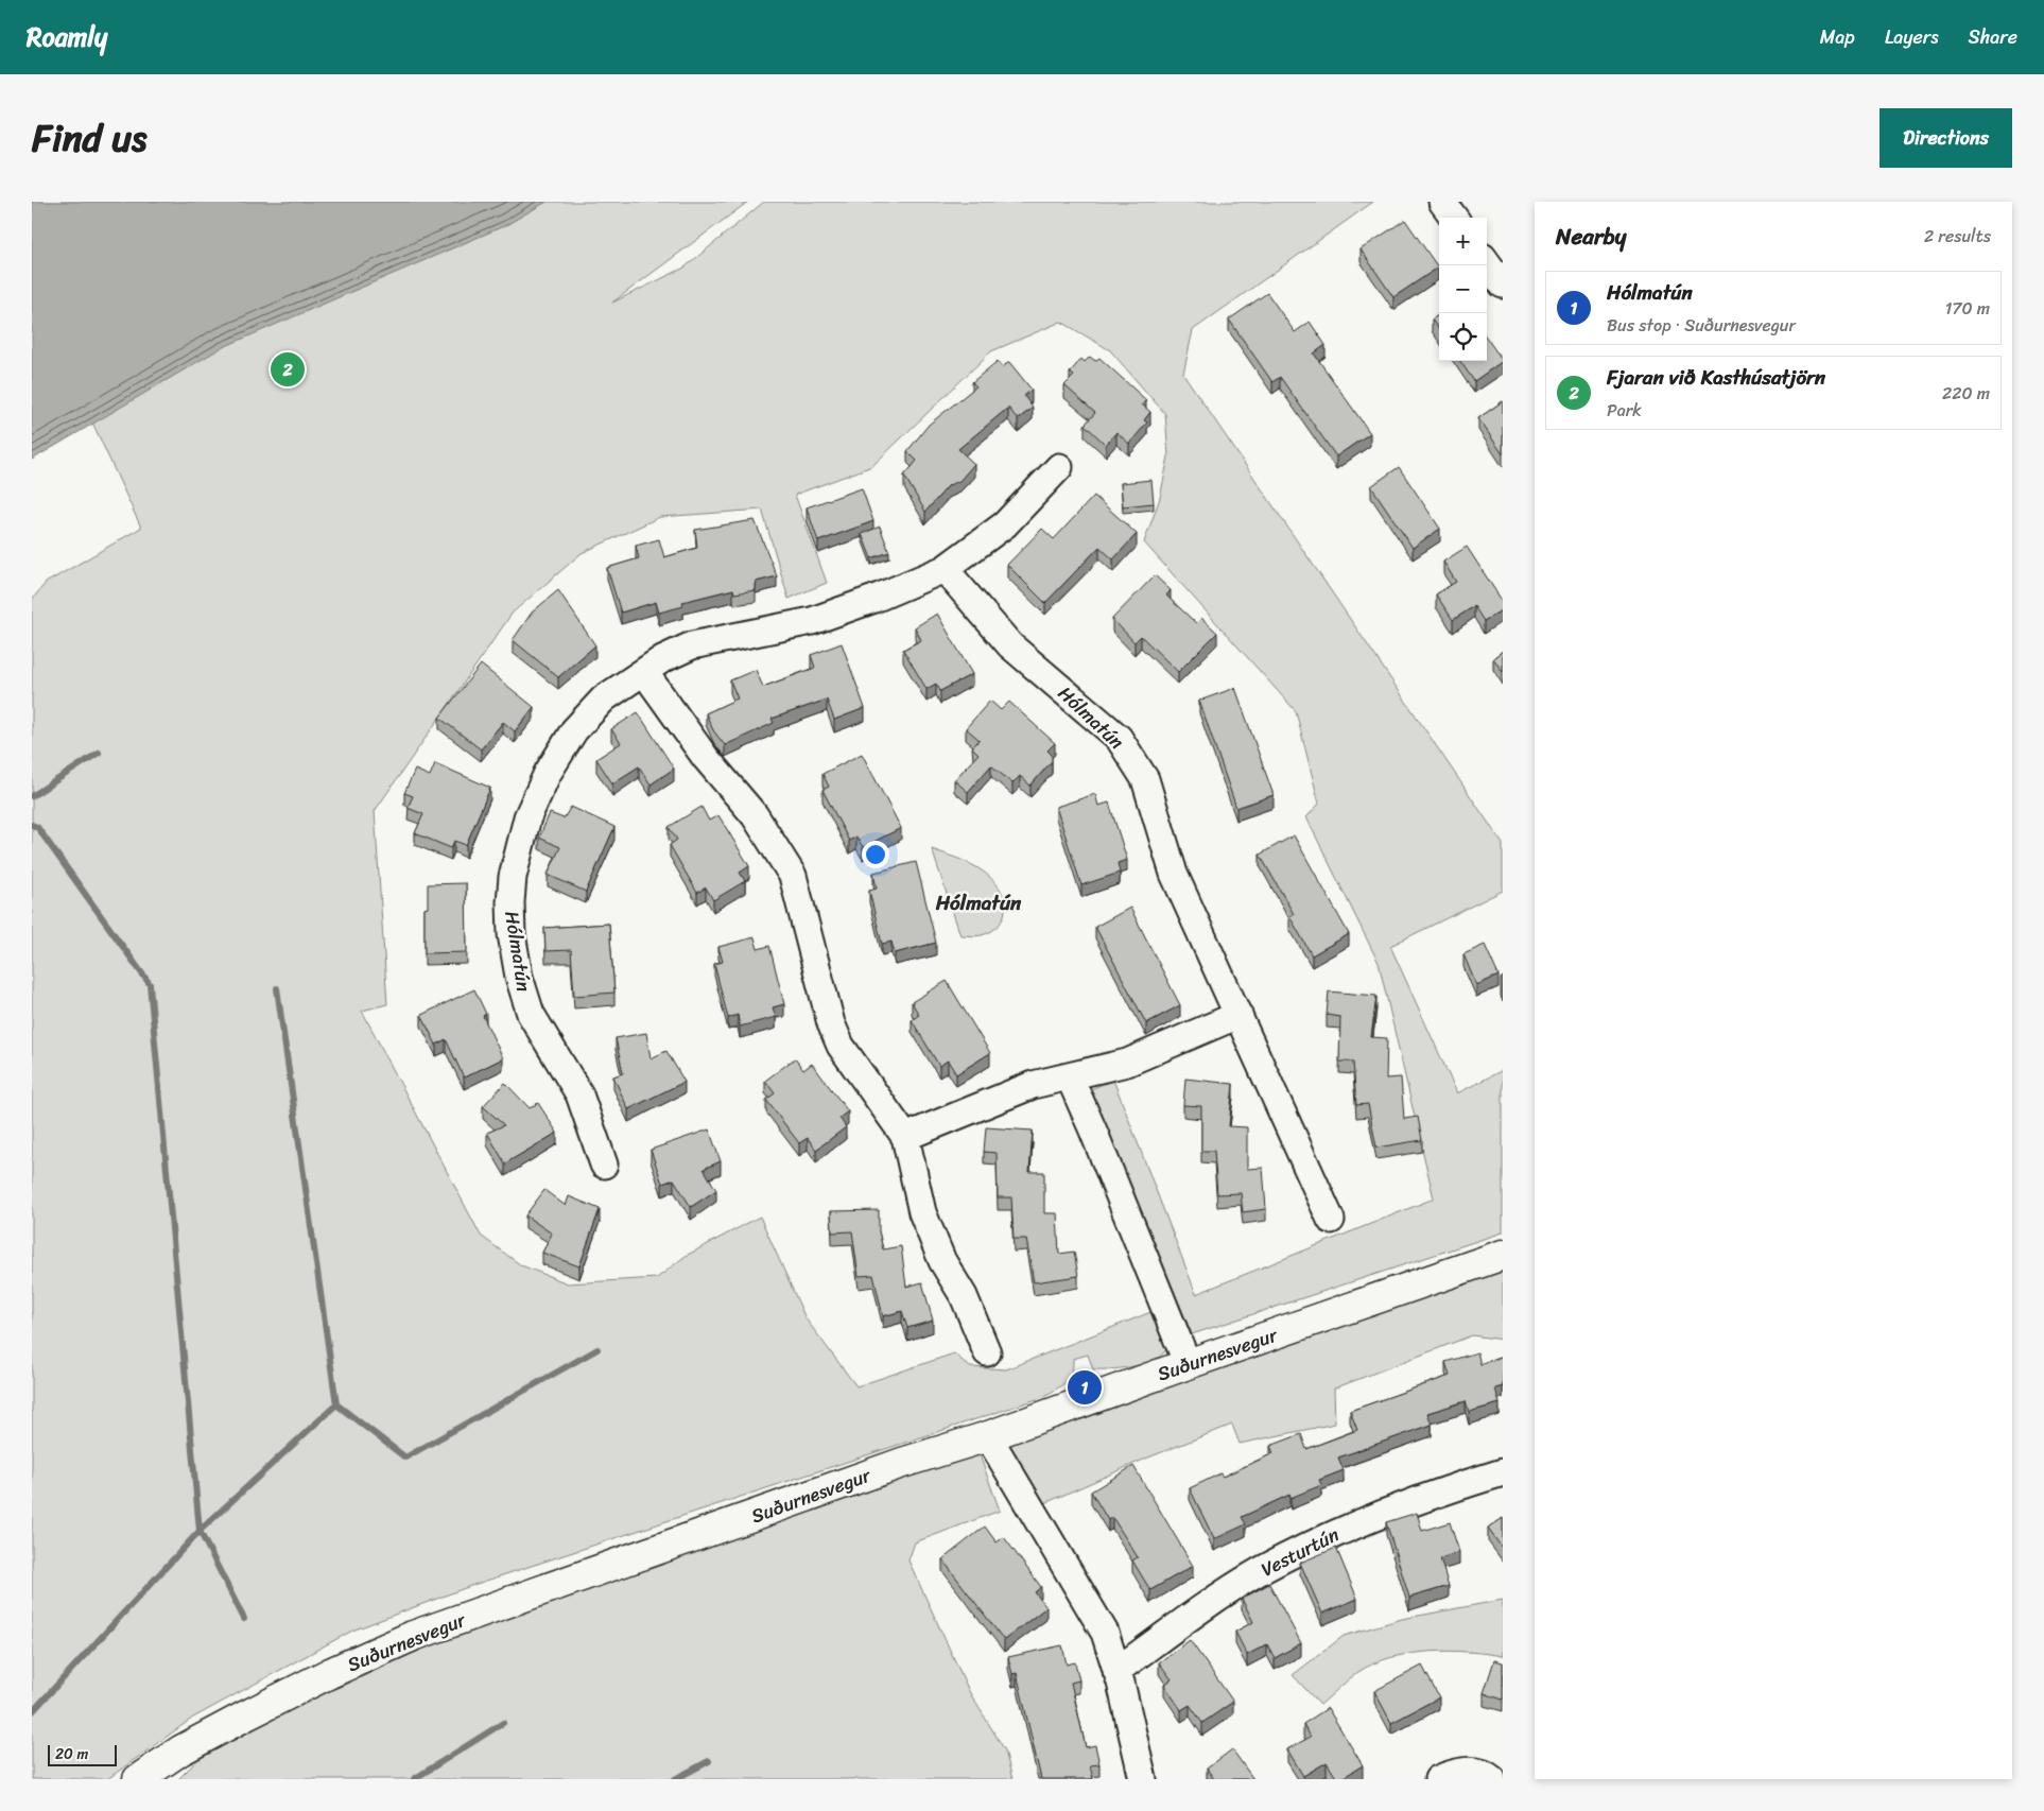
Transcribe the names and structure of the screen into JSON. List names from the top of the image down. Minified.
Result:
{"streets":{"street":["Hólmatún","Suðurnesvegur","Vesturtún"]},"districts":["Hólmatún"],"scale_bar":"20 m","page":{"header":"Roamly","nav":["Map","Layers","Share"],"title":"Find us","buttons":"Directions","heading":["Nearby","2 results"],"map_buttons":["+","−"],"list":[{"mark":"1","name":"Hólmatún","note":"Bus stop · Suðurnesvegur","value":"170 m"},{"mark":"2","name":"Fjaran við Kasthúsatjörn","note":"Park","value":"220 m"}],"pins":["2","1"],"scale":"20 m"}}
